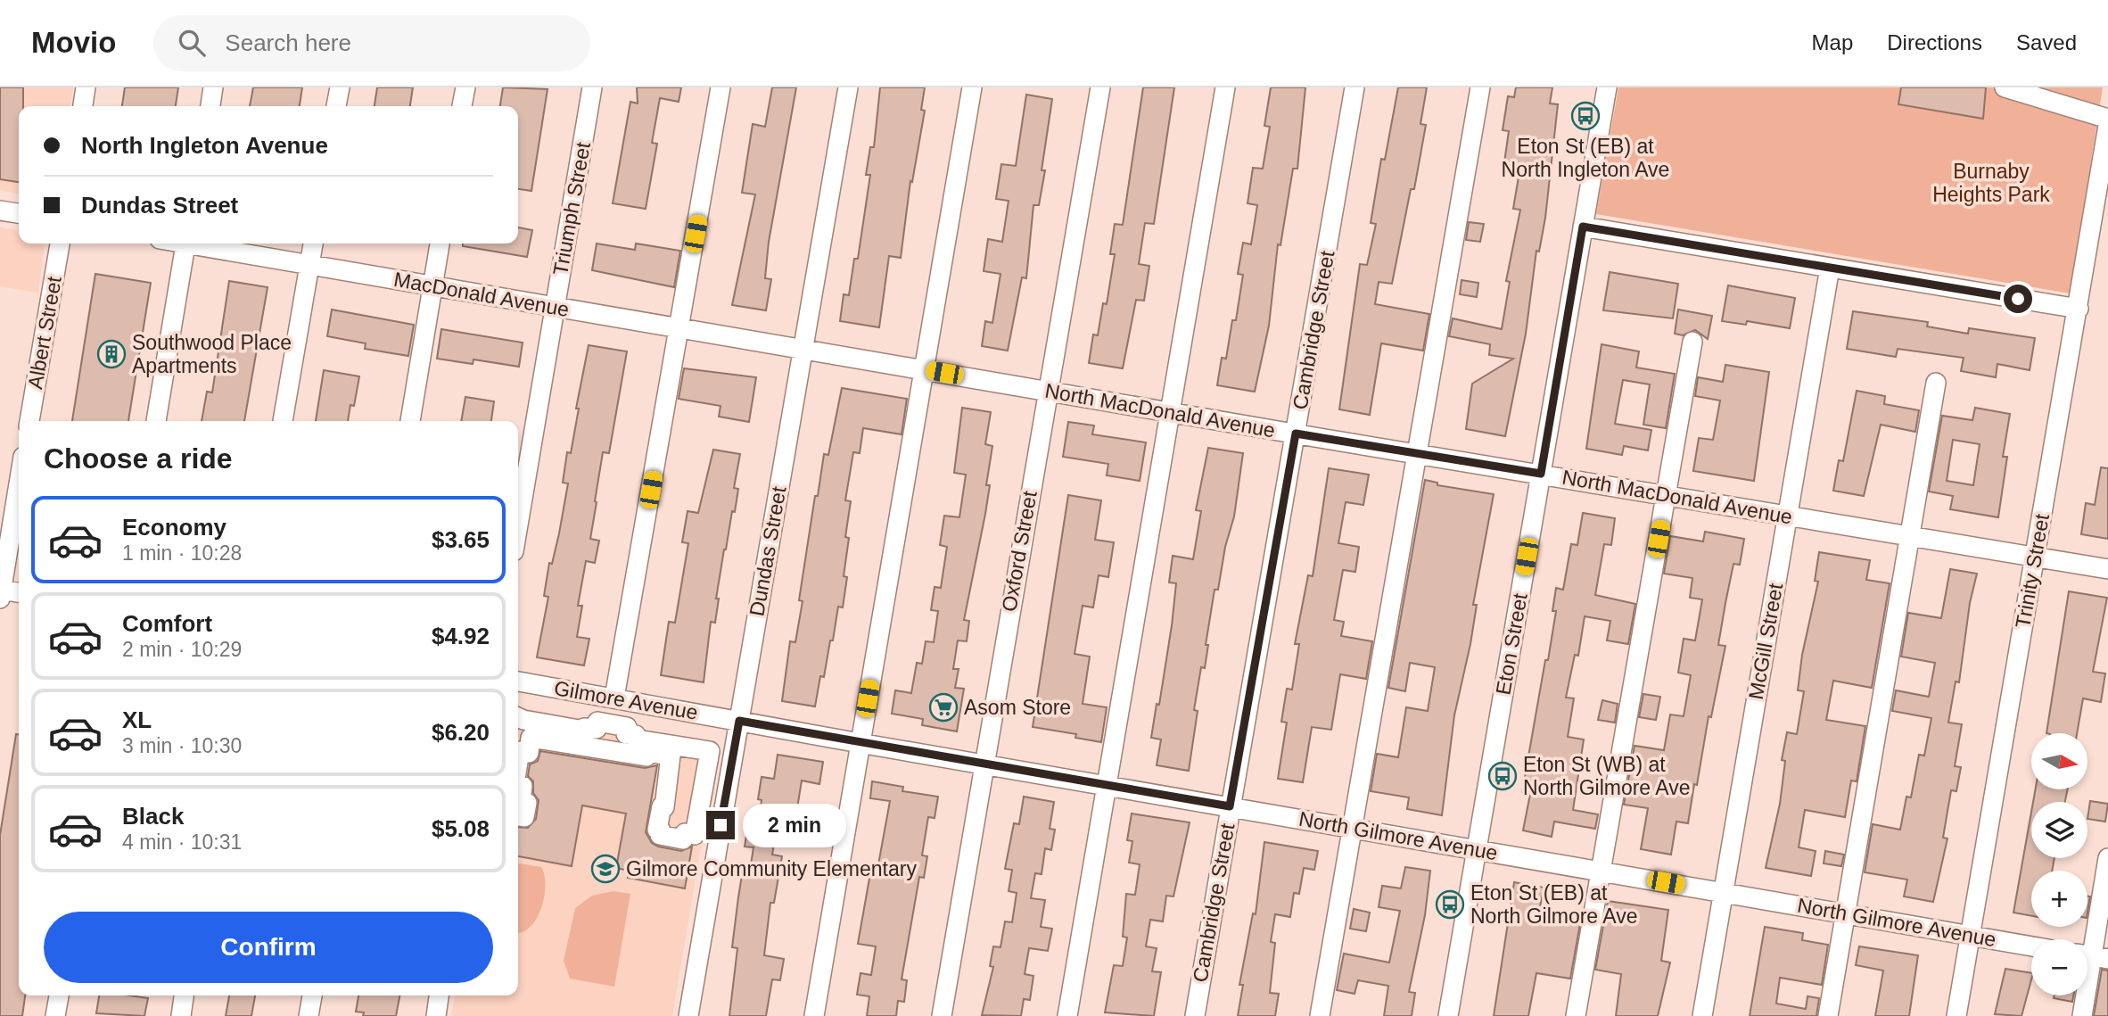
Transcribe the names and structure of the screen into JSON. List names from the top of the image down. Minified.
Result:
{"streets":{"street":["Triumph Street","MacDonald Avenue","Cambridge Street","Albert Street","North MacDonald Avenue","Dundas Street","Oxford Street","Trinity Street","McGill Street","Eton Street","Gilmore Avenue","North Gilmore Avenue"]},"crossings":[["Triumph Street","MacDonald Avenue"],["MacDonald Avenue","North MacDonald Avenue"],["MacDonald Avenue","Dundas Street"],["Cambridge Street","North MacDonald Avenue"],["Cambridge Street","North Gilmore Avenue"],["North MacDonald Avenue","Dundas Street"],["North MacDonald Avenue","Oxford Street"],["North MacDonald Avenue","Trinity Street"],["North MacDonald Avenue","McGill Street"],["North MacDonald Avenue","Eton Street"],["Dundas Street","Gilmore Avenue"],["Dundas Street","North Gilmore Avenue"],["Oxford Street","North Gilmore Avenue"],["Trinity Street","North Gilmore Avenue"],["McGill Street","North Gilmore Avenue"],["Eton Street","North Gilmore Avenue"],["Gilmore Avenue","North Gilmore Avenue"]],"parks":["Burnaby Heights Park"],"places":{"bus stop":["Eton St (EB) at North Ingleton Ave","Eton St (WB) at North Gilmore Ave","Eton St (EB) at North Gilmore Ave"],"building":["Southwood Place Apartments"],"supermarket":["Asom Store"],"school or university":["Gilmore Community Elementary"]},"north":"right","page":{"header":"Movio","search":"Search here","nav":["Map","Directions","Saved"],"banner":["North Ingleton Avenue","Dundas Street"],"heading":"Choose a ride","list":[{"name":"Economy","note":"1 min · 10:28","value":"$3.65"},{"name":"Comfort","note":"2 min · 10:29","value":"$4.92"},{"name":"XL","note":"3 min · 10:30","value":"$6.20"},{"name":"Black","note":"4 min · 10:31","value":"$5.08"}],"map_buttons":["+","−"],"bubble":"2 min","buttons":"Confirm"}}
